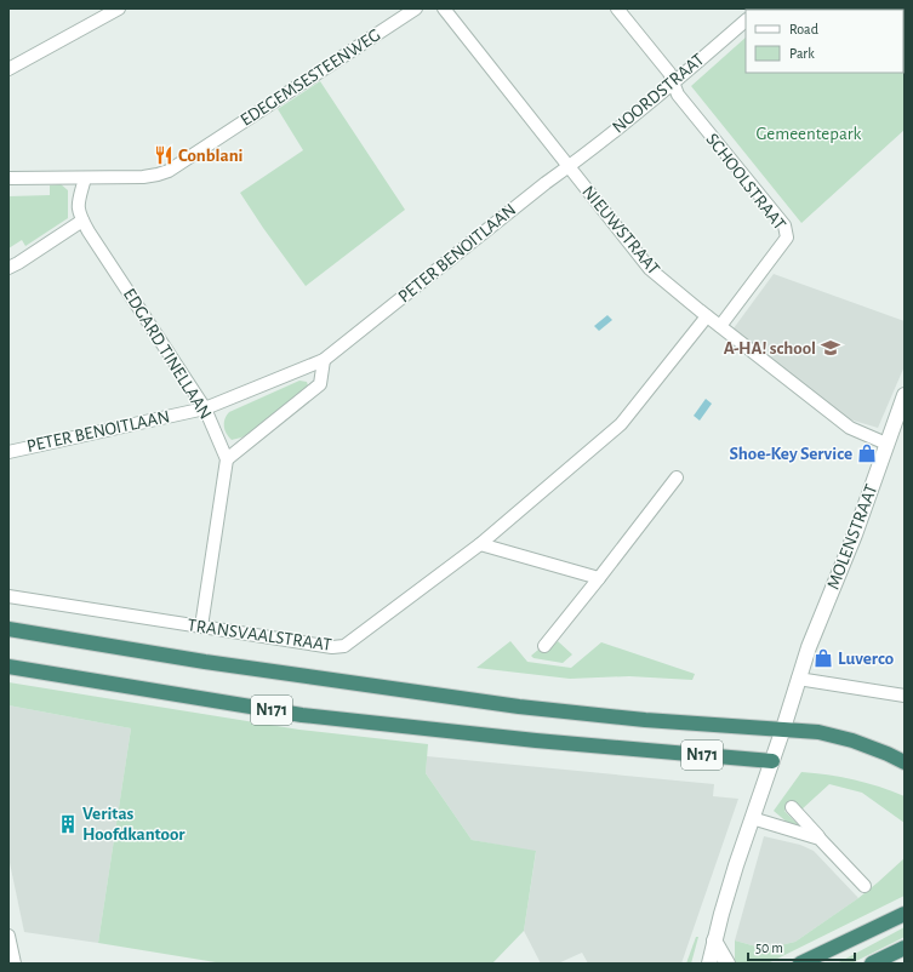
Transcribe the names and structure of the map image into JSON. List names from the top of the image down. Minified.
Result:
{"streets":{"highway":["N171"],"street":["EDEGEMSESTEENWEG","NOORDSTRAAT","SCHOOLSTRAAT","NIEUWSTRAAT","PETER BENOITLAAN","EDGARD TINELLAAN","MOLENSTRAAT","TRANSVAALSTRAAT"]},"crossings":[["EDEGEMSESTEENWEG","EDGARD TINELLAAN"],["NOORDSTRAAT","SCHOOLSTRAAT"],["NOORDSTRAAT","NIEUWSTRAAT"],["NOORDSTRAAT","PETER BENOITLAAN"],["SCHOOLSTRAAT","NIEUWSTRAAT"],["NIEUWSTRAAT","PETER BENOITLAAN"],["NIEUWSTRAAT","MOLENSTRAAT"],["NIEUWSTRAAT","TRANSVAALSTRAAT"],["PETER BENOITLAAN","EDGARD TINELLAAN"],["MOLENSTRAAT","N171"]],"parks":["Gemeentepark"],"places":{"restaurant":["Conblani"],"school or university":["A-HA! school"],"shop":["Shoe-Key Service","Luverco"],"building":["Veritas Hoofdkantoor"]},"legend":["Road","Park"],"scale_bar":"50 m"}
